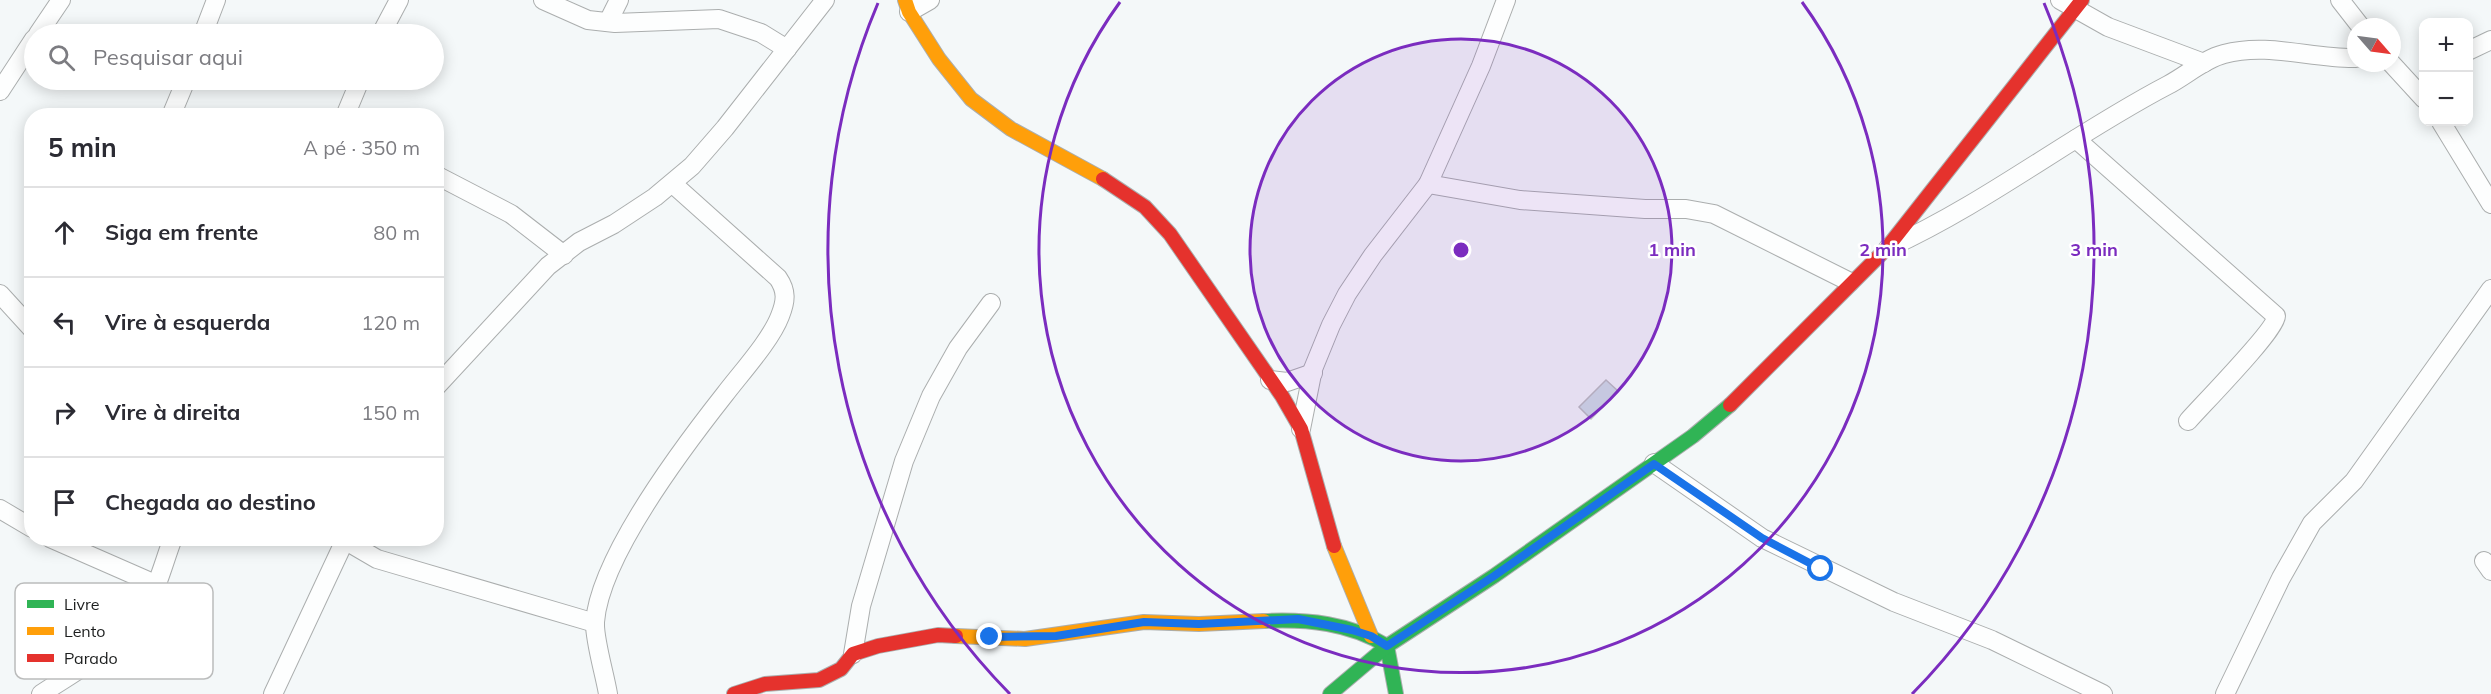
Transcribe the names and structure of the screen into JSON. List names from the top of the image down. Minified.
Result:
{"legend":["Livre","Lento","Parado"],"north":"bottom right","page":{"map_buttons":["+","−"],"search":"Pesquisar aqui","heading":["5 min","A pé · 350 m"],"list":[["Siga em frente","80 m"],["Vire à esquerda","120 m"],["Vire à direita","150 m"],"Chegada ao destino"]},"rings":["1 min","2 min","3 min"]}
